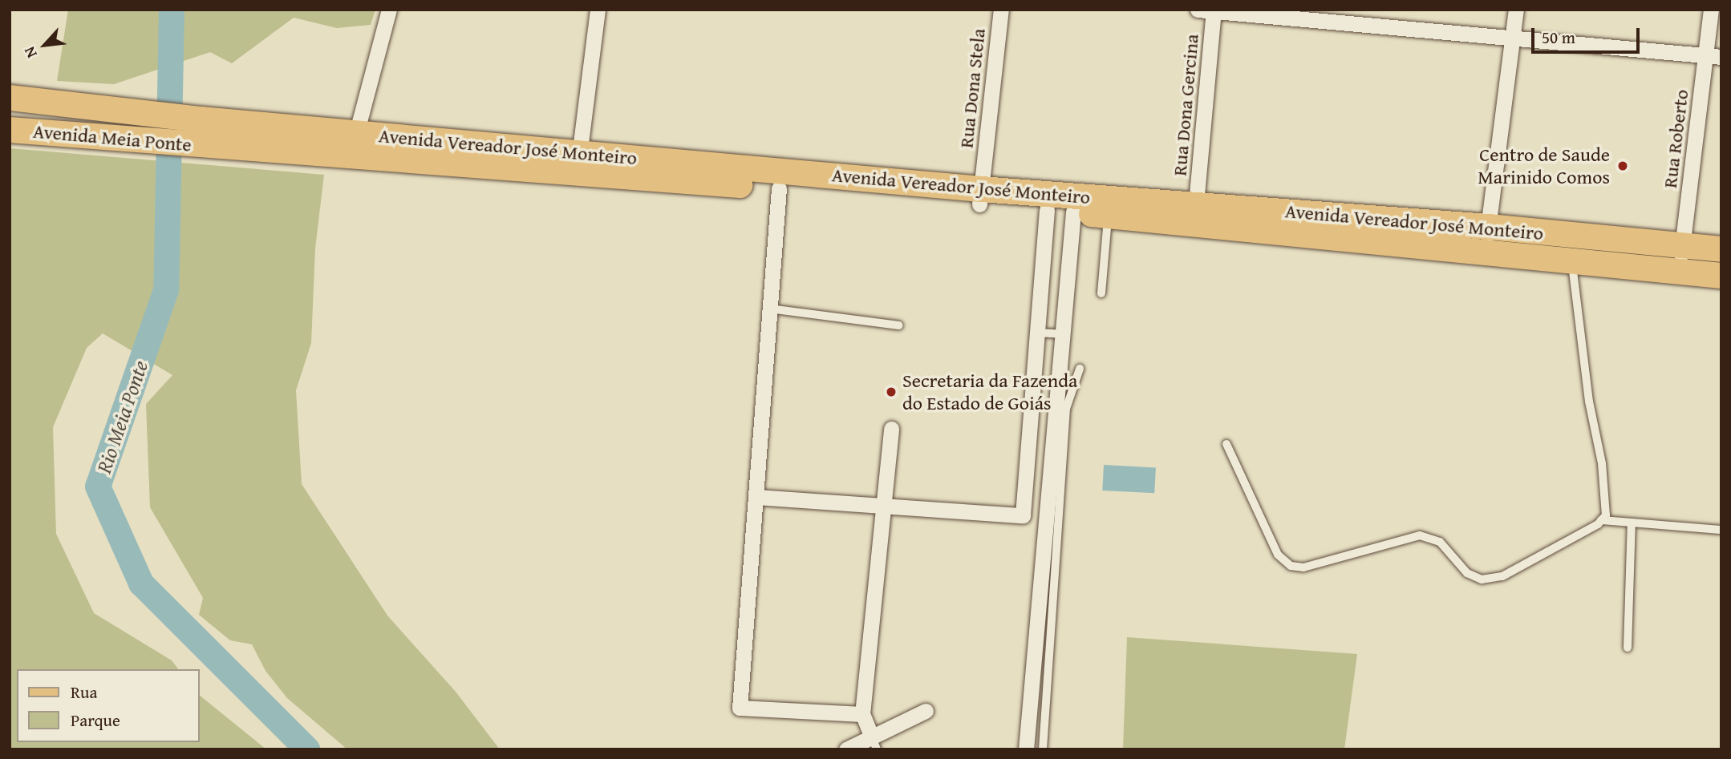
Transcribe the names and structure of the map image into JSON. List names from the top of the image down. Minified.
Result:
{"streets":{"main road":["Avenida Meia Ponte","Avenida Vereador José Monteiro"],"street":["Rua Dona Stela","Rua Dona Gercina","Rua Roberto"]},"crossings":[["Rua Dona Stela","Avenida Vereador José Monteiro"],["Rua Dona Gercina","Avenida Vereador José Monteiro"],["Avenida Meia Ponte","Avenida Vereador José Monteiro"],["Rua Roberto","Avenida Vereador José Monteiro"]],"water":["Rio Meia Ponte"],"places":["Centro de Saude Marinido Comos","Secretaria da Fazenda do Estado de Goiás"],"legend":["Rua","Parque"],"scale_bar":"50 m","north":"bottom left"}
